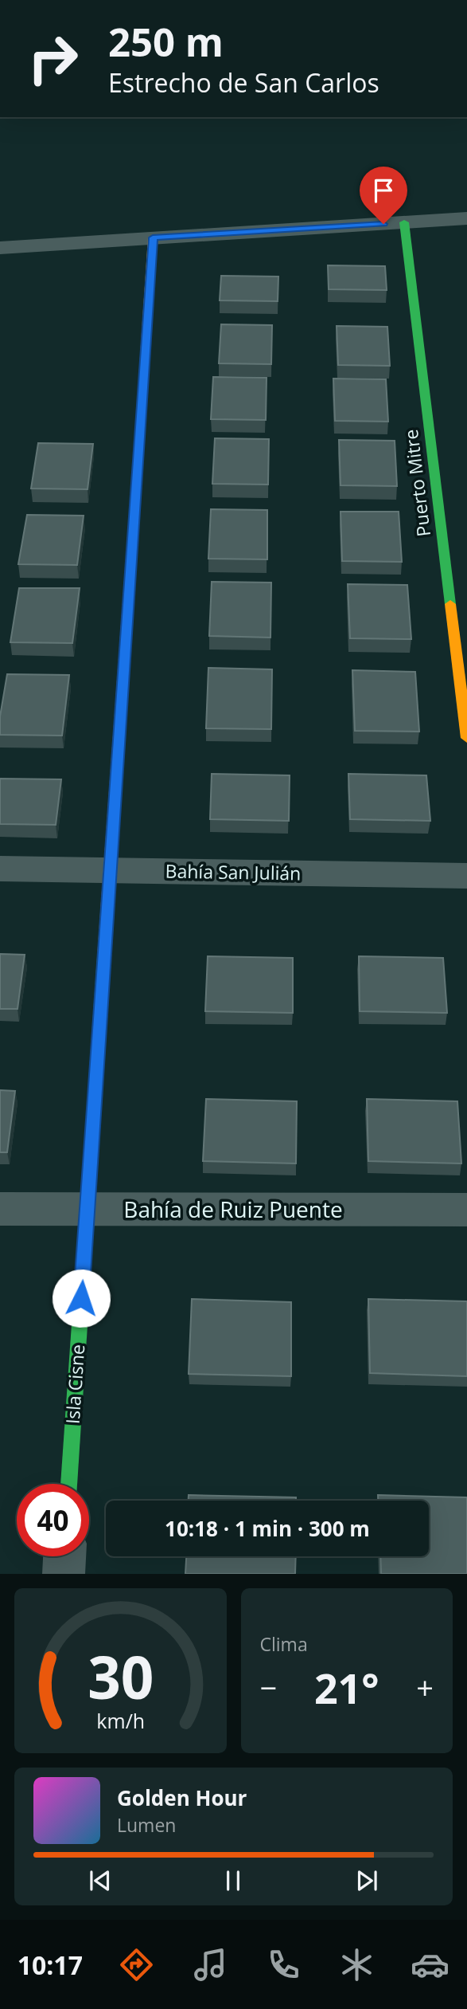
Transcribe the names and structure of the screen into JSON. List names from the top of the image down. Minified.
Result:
{"streets":{"street":["Puerto Mitre","Bahía San Julián","Bahía de Ruiz Puente","Isla Cisne"]},"crossings":[["Bahía San Julián","Isla Cisne"],["Bahía de Ruiz Puente","Isla Cisne"]],"page":{"turn":["250 m","Estrecho de San Carlos"],"limit":"40","trip":"10:18 · 1 min · 300 m","tile":"Clima","heat":["−","21°","+"],"song":["Golden Hour","Lumen"],"tabs":"10:17","gauge":["30","km/h"]}}
